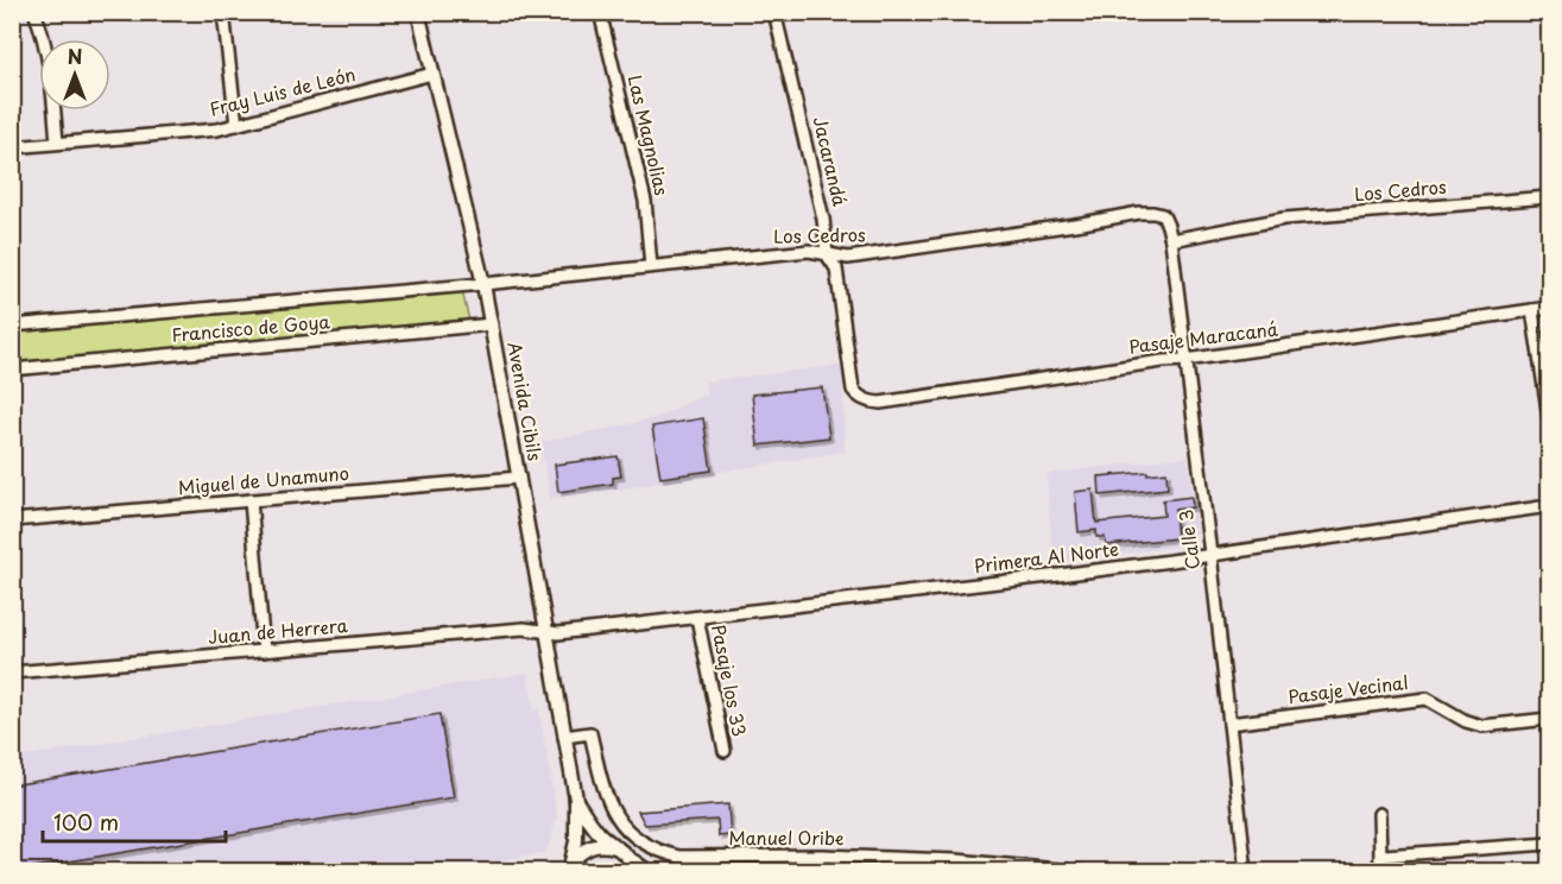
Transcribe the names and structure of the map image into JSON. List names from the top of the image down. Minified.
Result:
{"streets":{"street":["Fray Luis de León","Las Magnolias","Jacarandá","Los Cedros","Francisco de Goya","Pasaje Maracaná","Avenida Cibils","Miguel de Unamuno","Calle 3","Primera Al Norte","Juan de Herrera","Pasaje los 33","Pasaje Vecinal","Manuel Oribe"]},"crossings":[["Fray Luis de León","Avenida Cibils"],["Las Magnolias","Los Cedros"],["Jacarandá","Los Cedros"],["Jacarandá","Pasaje Maracaná"],["Los Cedros","Francisco de Goya"],["Los Cedros","Avenida Cibils"],["Los Cedros","Calle 3"],["Francisco de Goya","Avenida Cibils"],["Pasaje Maracaná","Calle 3"],["Avenida Cibils","Miguel de Unamuno"],["Avenida Cibils","Primera Al Norte"],["Avenida Cibils","Juan de Herrera"],["Avenida Cibils","Manuel Oribe"],["Calle 3","Primera Al Norte"],["Calle 3","Pasaje Vecinal"],["Primera Al Norte","Juan de Herrera"],["Primera Al Norte","Pasaje los 33"]],"scale_bar":"100 m","north":"top"}
